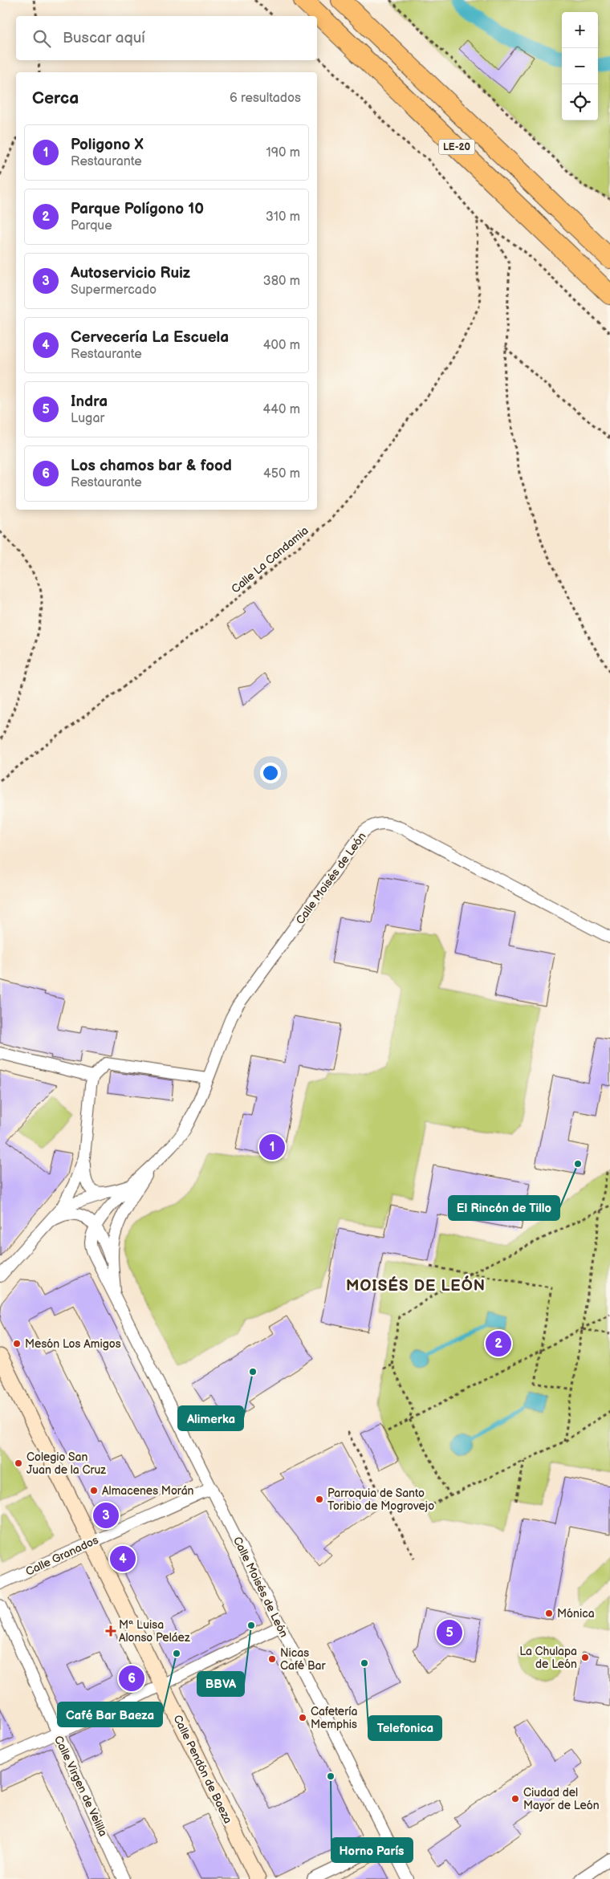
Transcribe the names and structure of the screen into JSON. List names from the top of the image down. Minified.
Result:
{"streets":{"highway":["LE-20"],"main road":["Calle Pendón de Baeza"],"street":["Calle Moisés de León","Calle Granados","Calle Virgen de Velilla"],"path":["Calle La Candamia"]},"crossings":[["Calle Moisés de León","Calle Granados"],["Calle Granados","Calle Pendón de Baeza"]],"districts":["MOISÉS DE LEÓN"],"places":{"other":["El Rincón de Tillo","Mesón Los Amigos","Alimerka","Colegio San Juan de la Cruz","Almacenes Morán","Parroquia de Santo Toribio de Mogrovejo","Mónica","BBVA","Café Bar Baeza","La Chulapa de León","Nicas Café Bar","Telefonica","Cafetería Memphis","Horno París","Ciudad del Mayor de León"],"health":["Mª Luisa Alonso Peláez"]},"page":{"map_buttons":["+","−"],"search":"Buscar aquí","heading":["Cerca","6 resultados"],"list":[{"mark":"1","name":"Poligono X","note":"Restaurante","value":"190 m"},{"mark":"2","name":"Parque Polígono 10","note":"Parque","value":"310 m"},{"mark":"3","name":"Autoservicio Ruiz","note":"Supermercado","value":"380 m"},{"mark":"4","name":"Cervecería La Escuela","note":"Restaurante","value":"400 m"},{"mark":"5","name":"Indra","note":"Lugar","value":"440 m"},{"mark":"6","name":"Los chamos bar & food","note":"Restaurante","value":"450 m"}],"pins":["1","2","3","4","5","6"]}}
